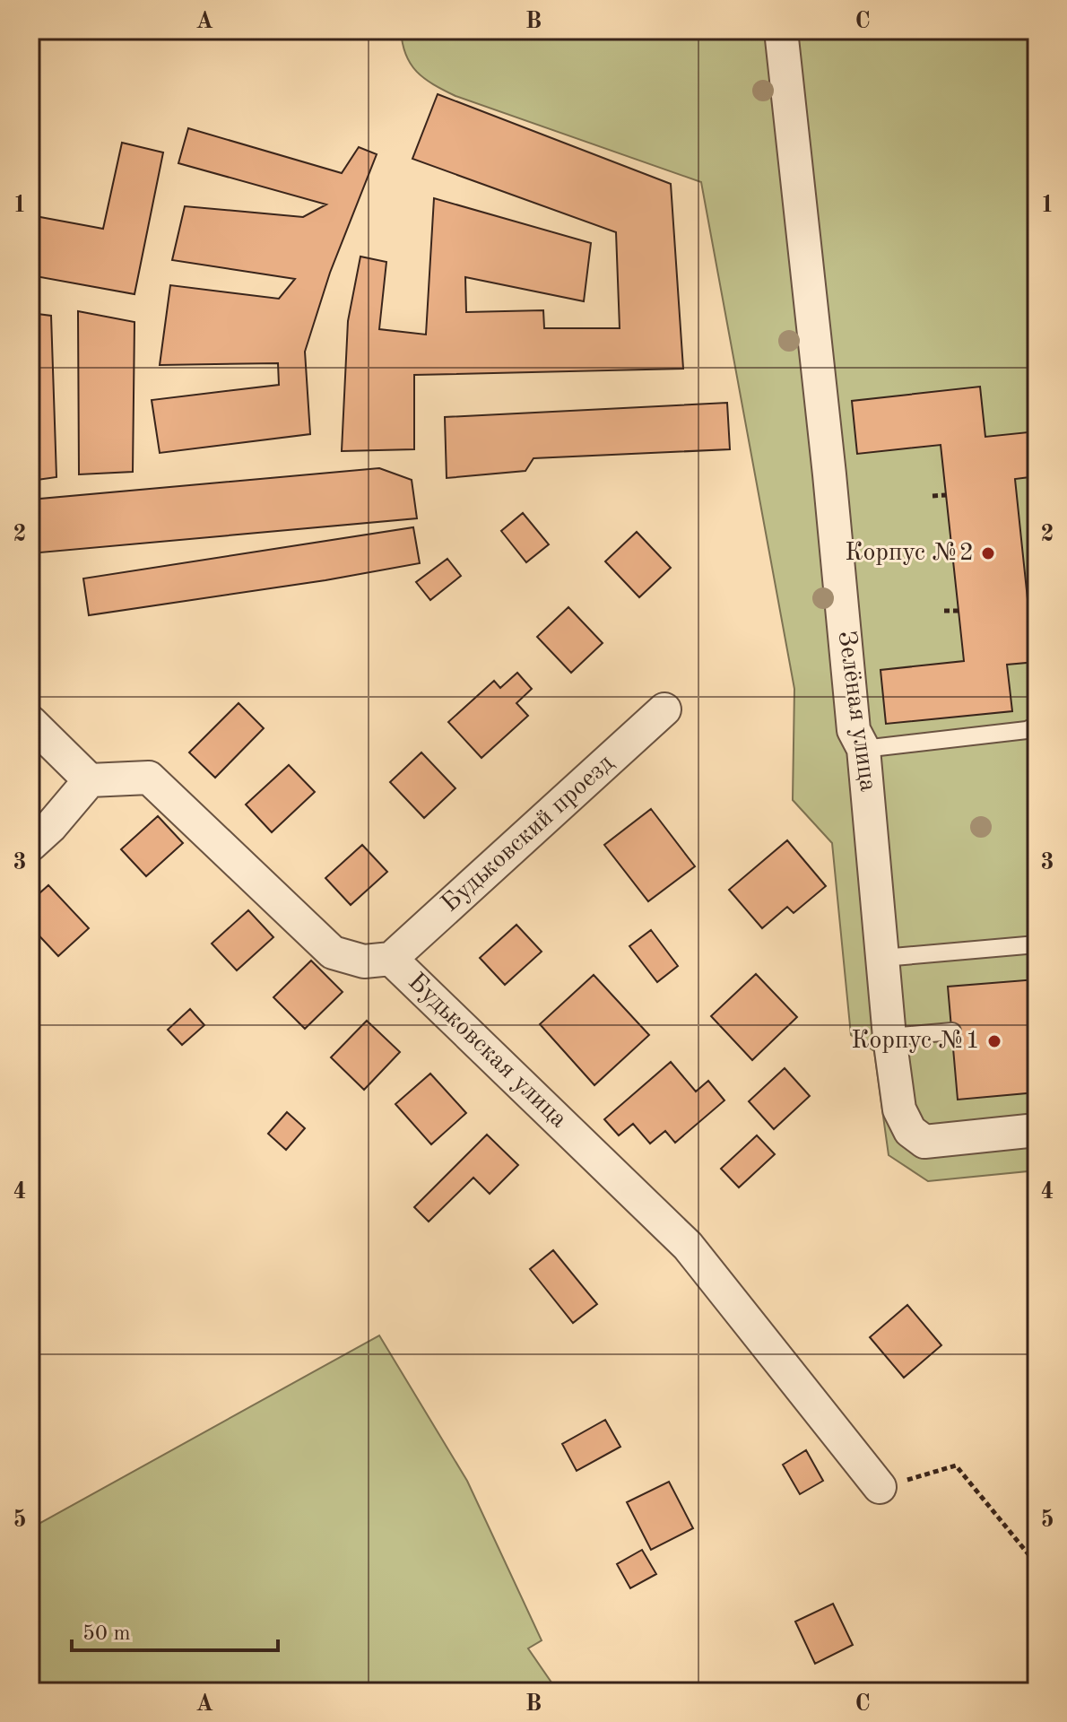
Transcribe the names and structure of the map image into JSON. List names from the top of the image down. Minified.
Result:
{"streets":{"street":["Зелёная улица","Будьковский проезд","Будьковская улица"]},"crossings":[["Будьковский проезд","Будьковская улица"]],"places":["Корпус №2","Корпус №1"],"scale_bar":"50 m","grid":{"columns":["A","B","C"],"rows":["1","2","3","4","5"]}}
